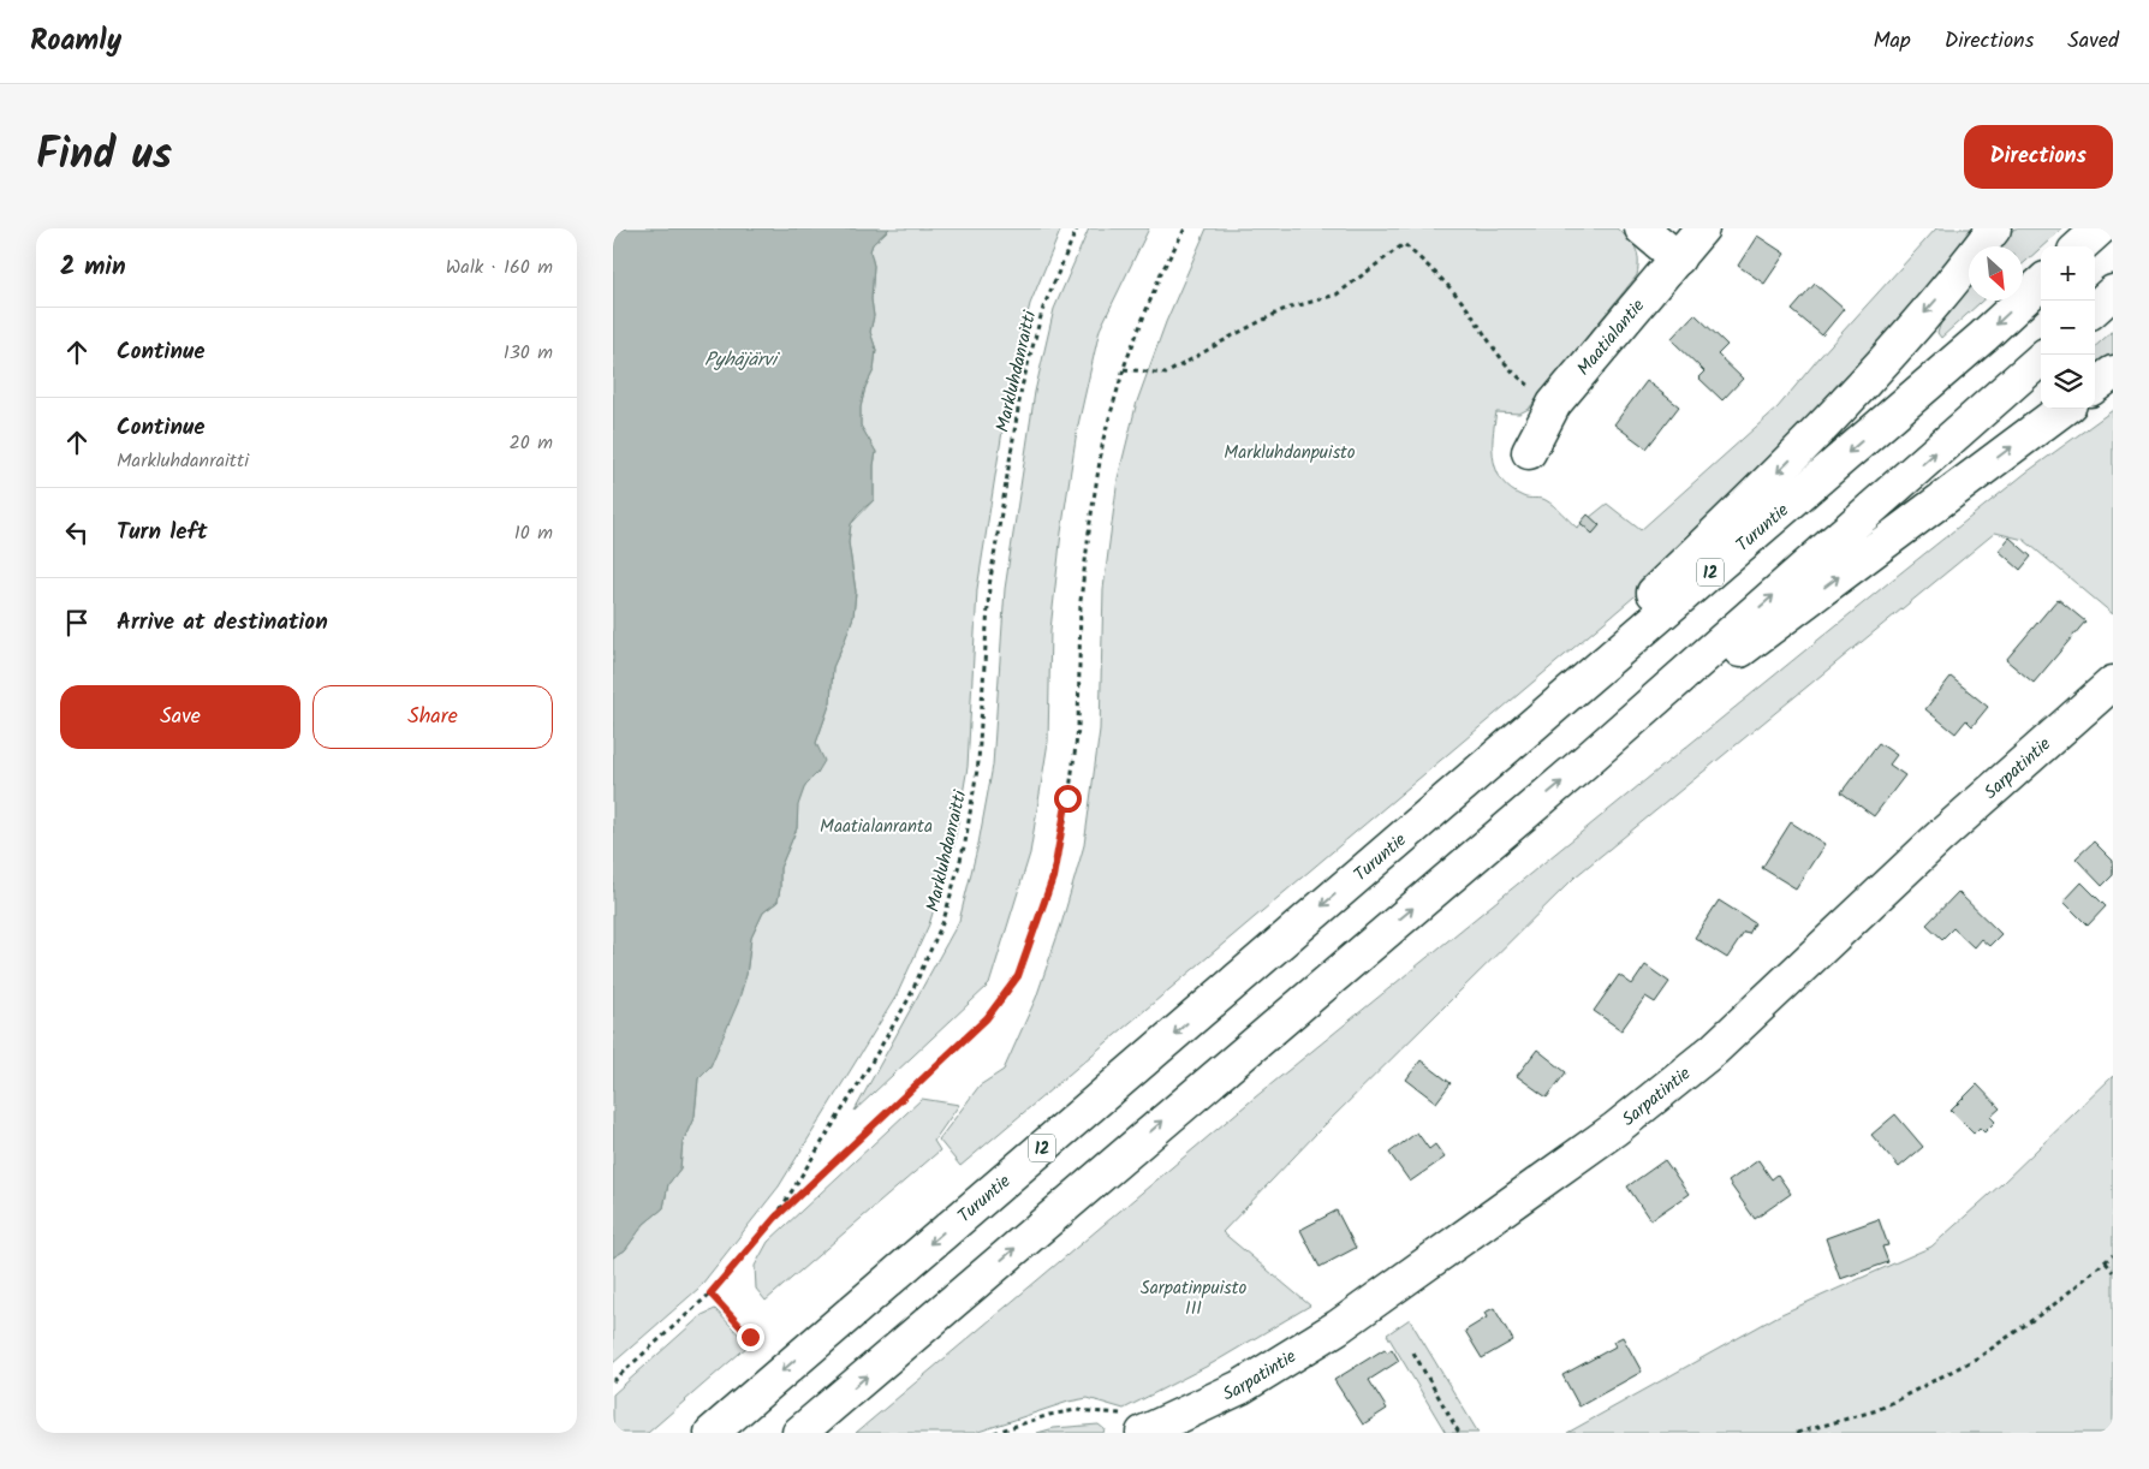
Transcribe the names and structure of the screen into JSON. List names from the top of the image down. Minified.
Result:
{"streets":{"main road":["Maatialantie","Turuntie","12","Sarpatintie"],"path":["Markluhdanraitti"]},"water":["Pyhäjärvi"],"parks":["Markluhdanpuisto","Maatialanranta","Sarpatinpuisto III"],"north":"bottom right","page":{"header":"Roamly","nav":["Map","Directions","Saved"],"title":"Find us","buttons":["Directions",["Save","Share"]],"heading":["2 min","Walk · 160 m"],"map_buttons":["+","−"],"list":[["Continue","130 m"],["Continue","Markluhdanraitti","20 m"],["Turn left","10 m"],"Arrive at destination"]}}
